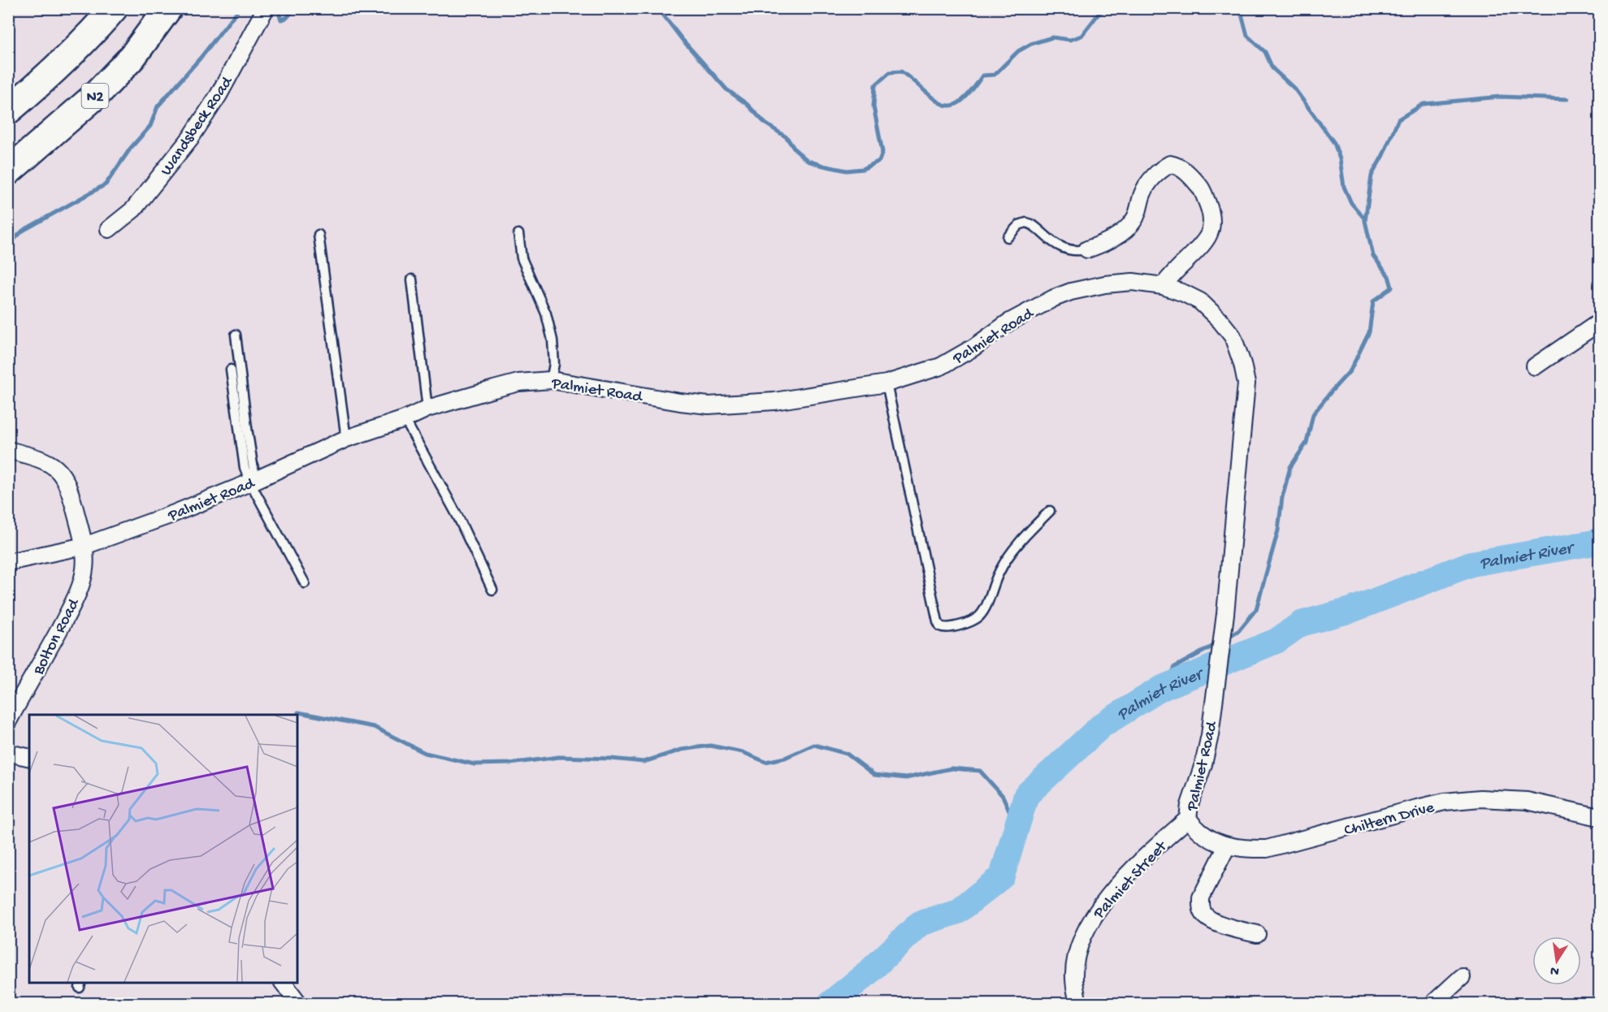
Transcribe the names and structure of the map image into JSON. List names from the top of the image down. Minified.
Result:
{"streets":{"highway":["N2"],"street":["Wandsbeck Road","Palmiet Road","Bolton Road","Chiltern Drive","Palmiet Street"]},"crossings":[["Palmiet Road","Bolton Road"],["Palmiet Road","Chiltern Drive"],["Palmiet Road","Palmiet Street"],["Chiltern Drive","Palmiet Street"]],"water":["Palmiet River"],"north":"bottom"}
